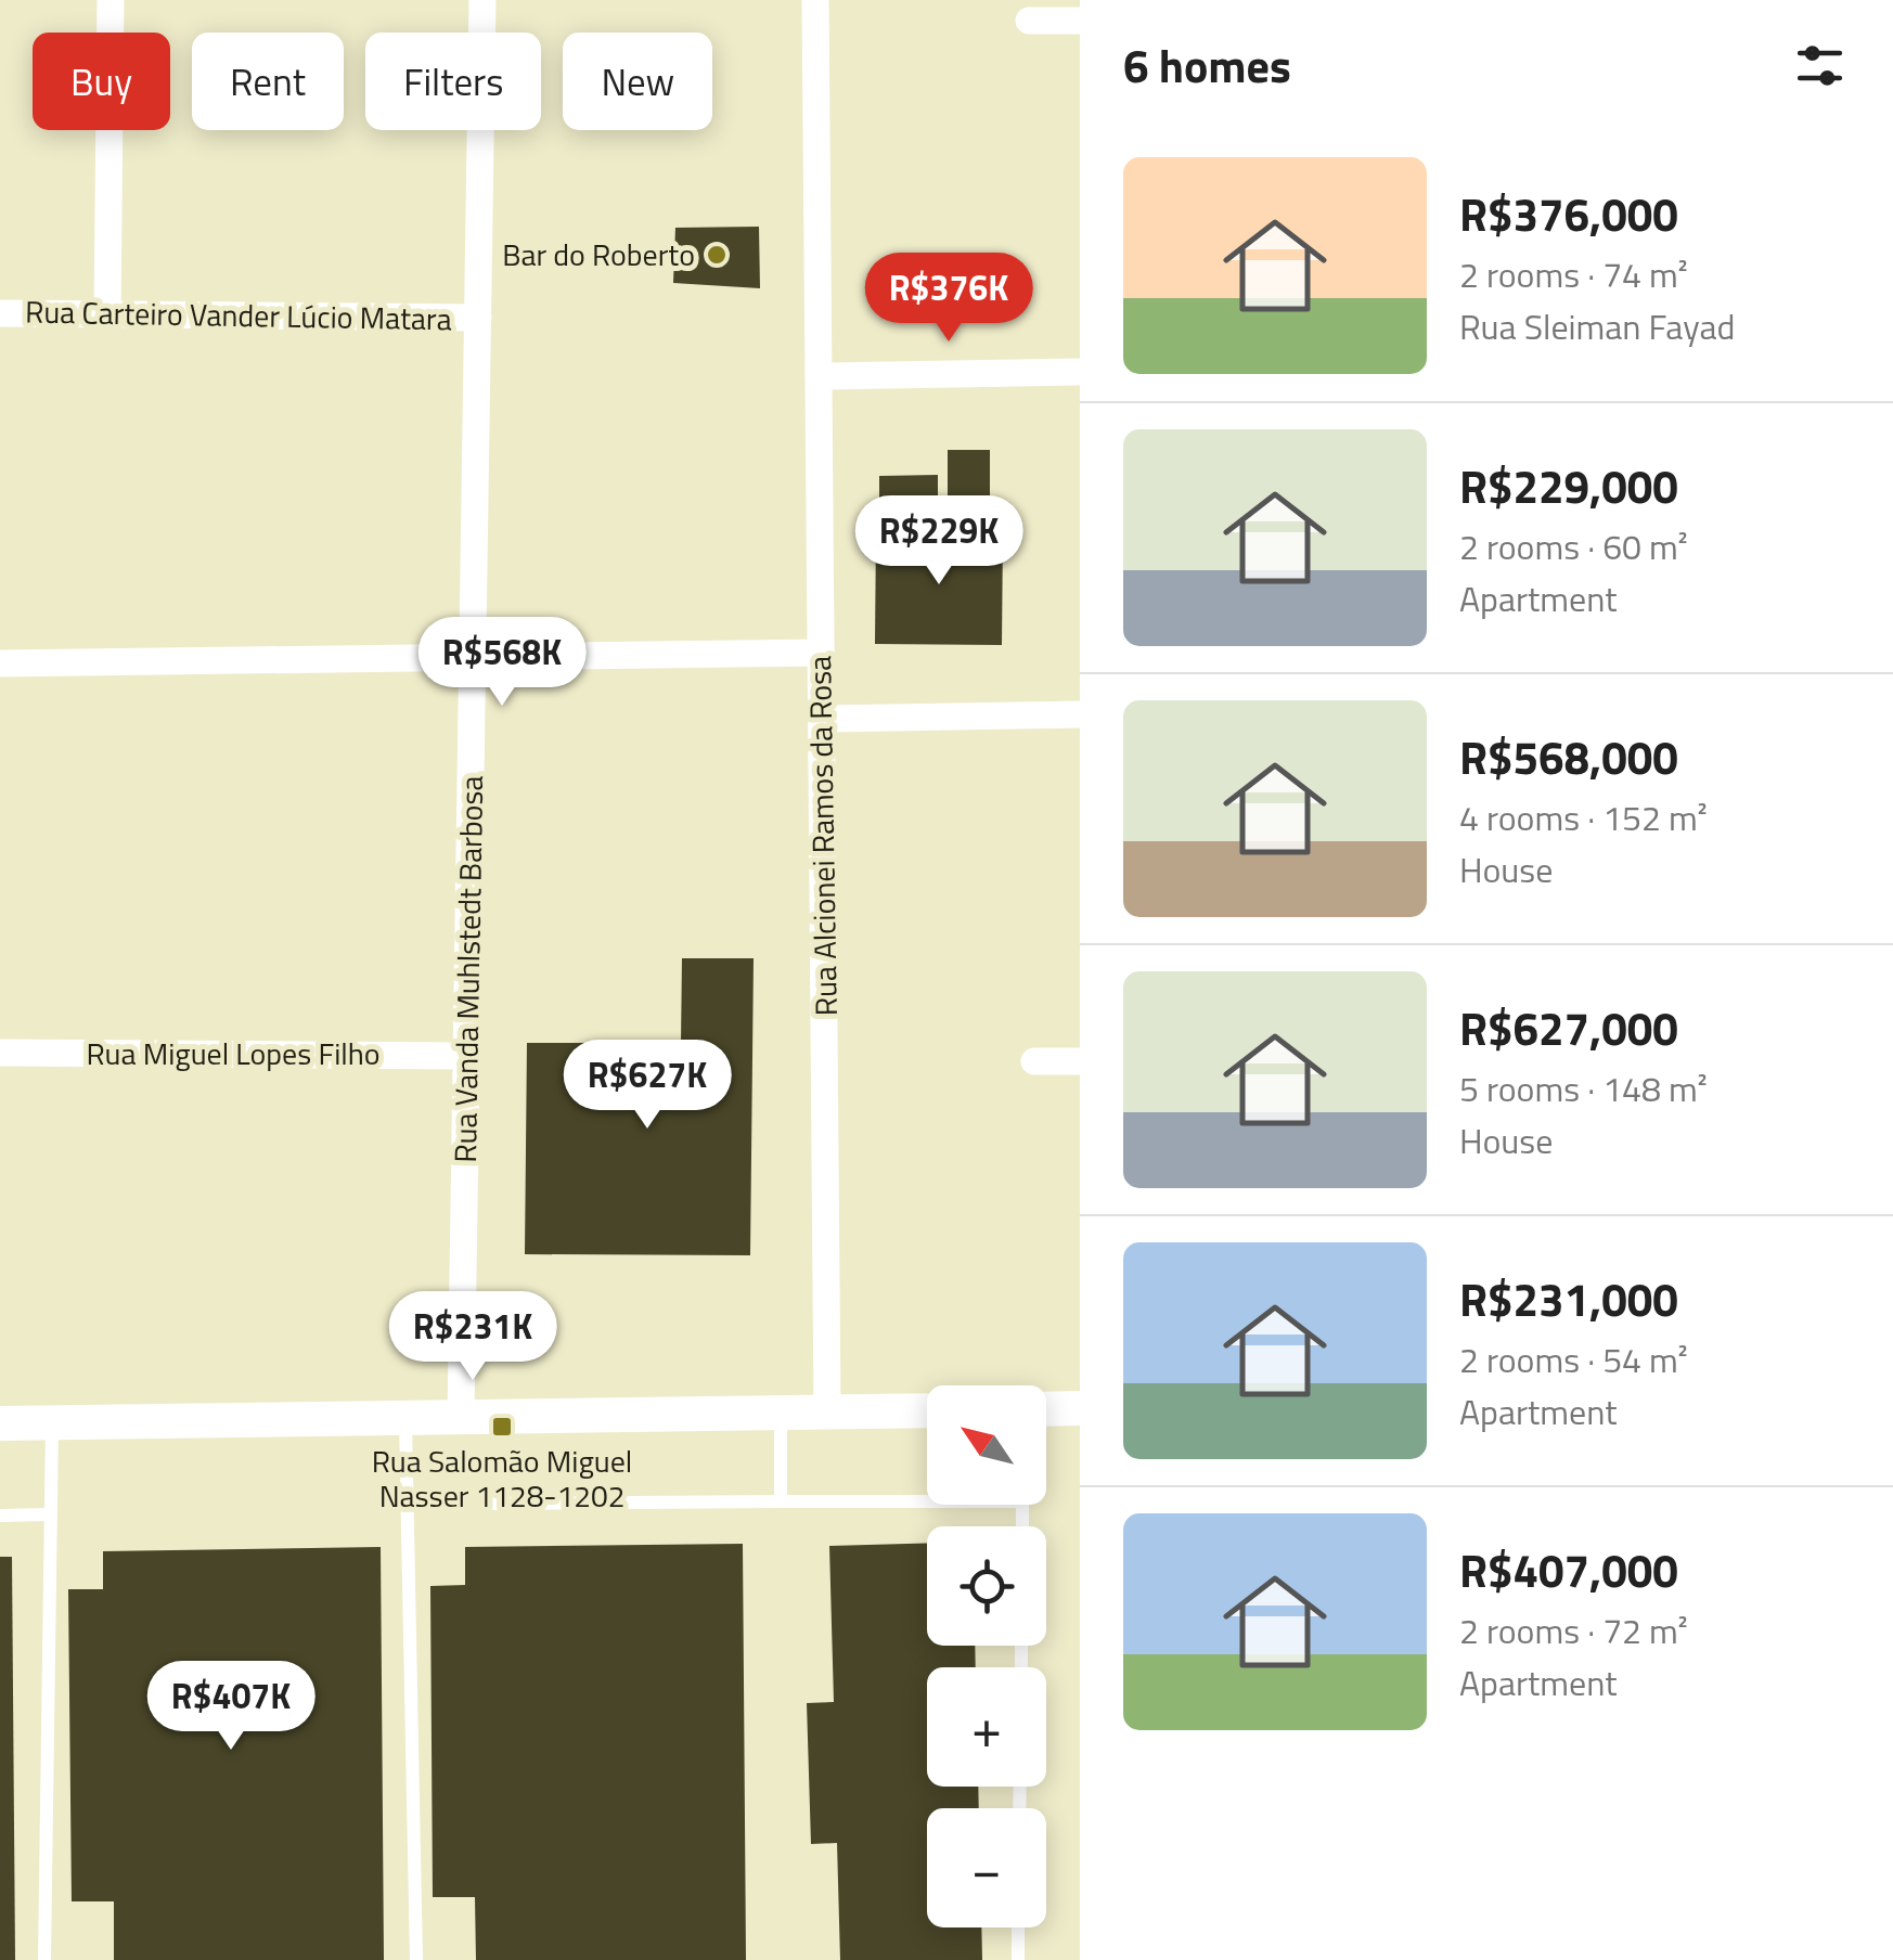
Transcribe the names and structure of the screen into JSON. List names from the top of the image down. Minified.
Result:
{"streets":{"street":["Rua Carteiro Vander Lúcio Matara","Rua Alcionei Ramos da Rosa","Rua Vanda Muhlstedt Barbosa","Rua Miguel Lopes Filho"]},"crossings":[["Rua Carteiro Vander Lúcio Matara","Rua Vanda Muhlstedt Barbosa"],["Rua Vanda Muhlstedt Barbosa","Rua Miguel Lopes Filho"]],"places":{"other":["Bar do Roberto"],"transit":["Rua Salomão Miguel Nasser 1128-1202"]},"north":"top left","page":{"heading":"6 homes","chip":["Buy","Rent","Filters","New"],"list":[{"name":"R$376,000","note":"2 rooms · 74 m² · Rua Sleiman Fayad"},{"name":"R$229,000","note":"2 rooms · 60 m² · Apartment"},{"name":"R$568,000","note":"4 rooms · 152 m² · House"},{"name":"R$627,000","note":"5 rooms · 148 m² · House"},{"name":"R$231,000","note":"2 rooms · 54 m² · Apartment"},{"name":"R$407,000","note":"2 rooms · 72 m² · Apartment"}],"price":["R$376K","R$229K","R$568K","R$627K","R$231K","R$407K"],"map_buttons":["+","−"]}}
